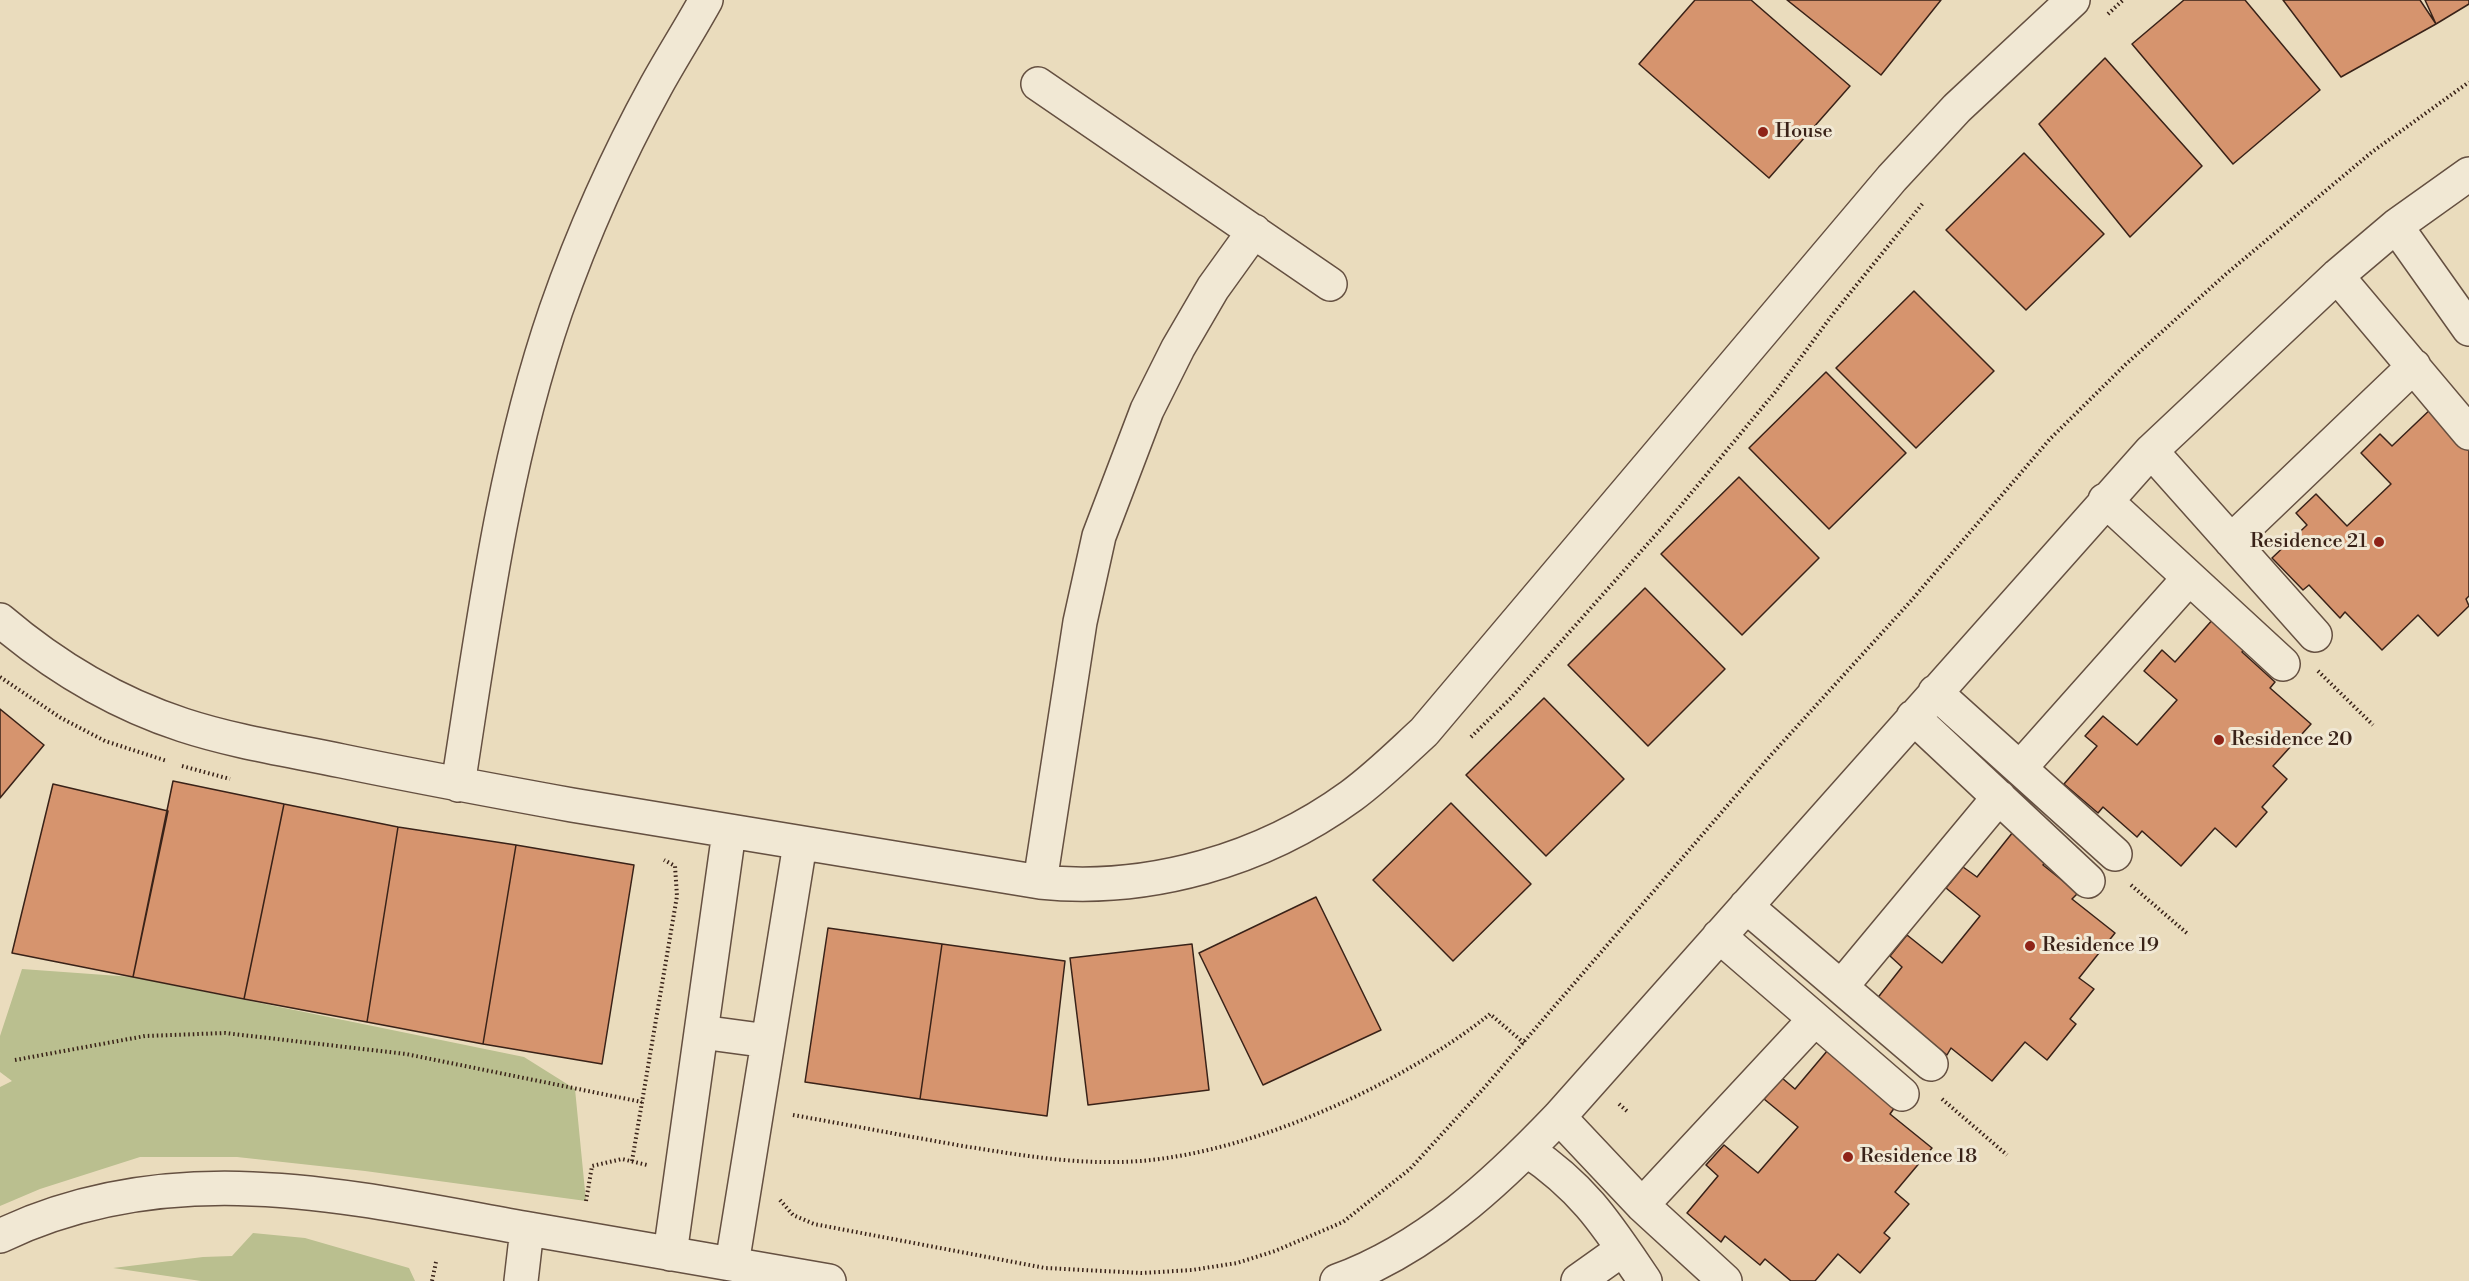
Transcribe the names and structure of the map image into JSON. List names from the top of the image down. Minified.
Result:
{"places":["House","Residence 21","Residence 20","Residence 19","Residence 18"]}
